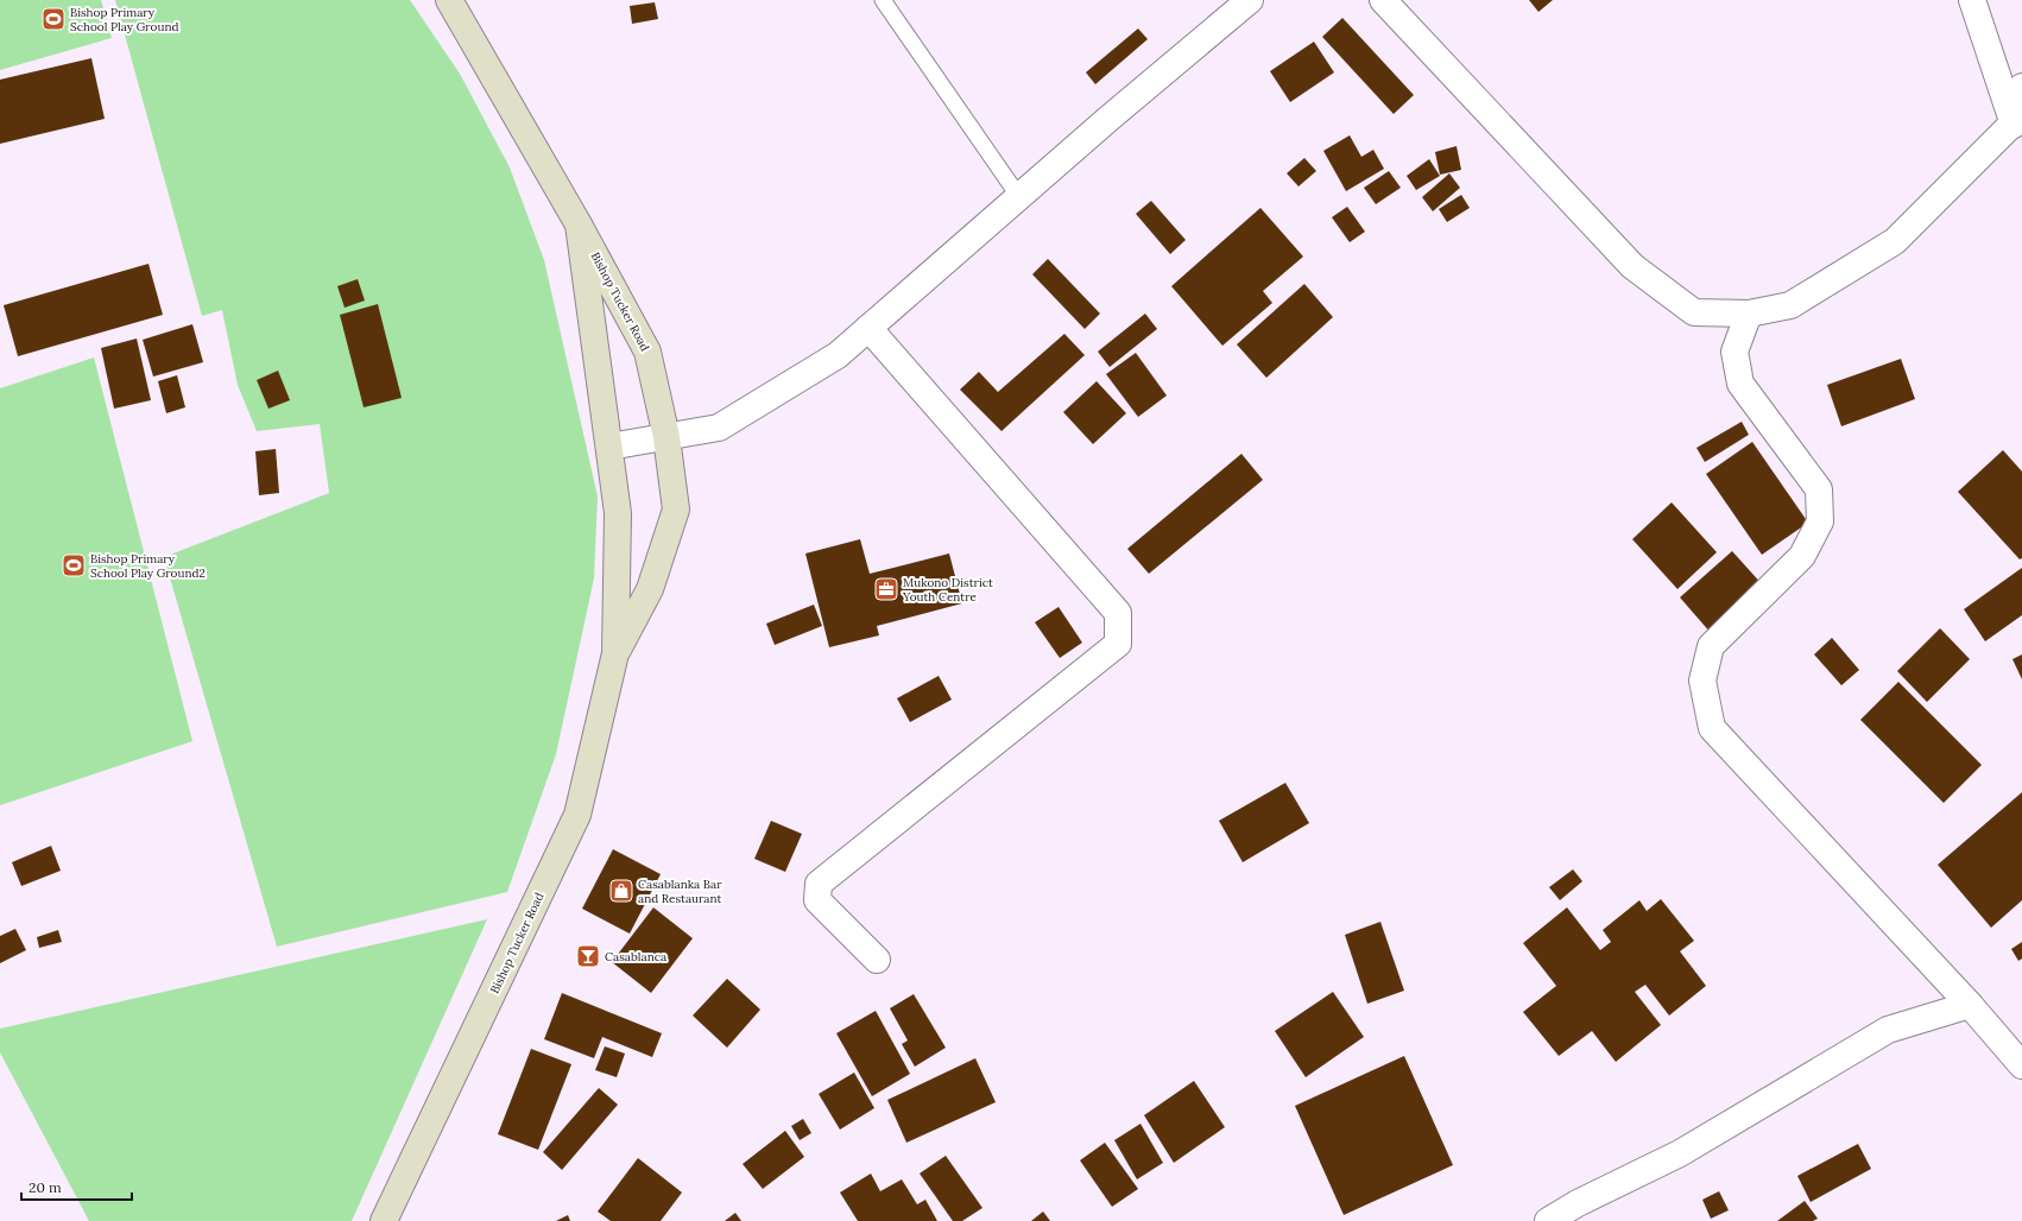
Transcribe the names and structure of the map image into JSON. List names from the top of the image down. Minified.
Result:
{"streets":{"main road":["Bishop Tucker Road"]},"places":{"sports":["Bishop Primary School Play Ground","Bishop Primary School Play Ground2"],"office":["Mukono District Youth Centre"],"shop":["Casablanka Bar and Restaurant"],"bar":["Casablanca"]},"scale_bar":"20 m"}
